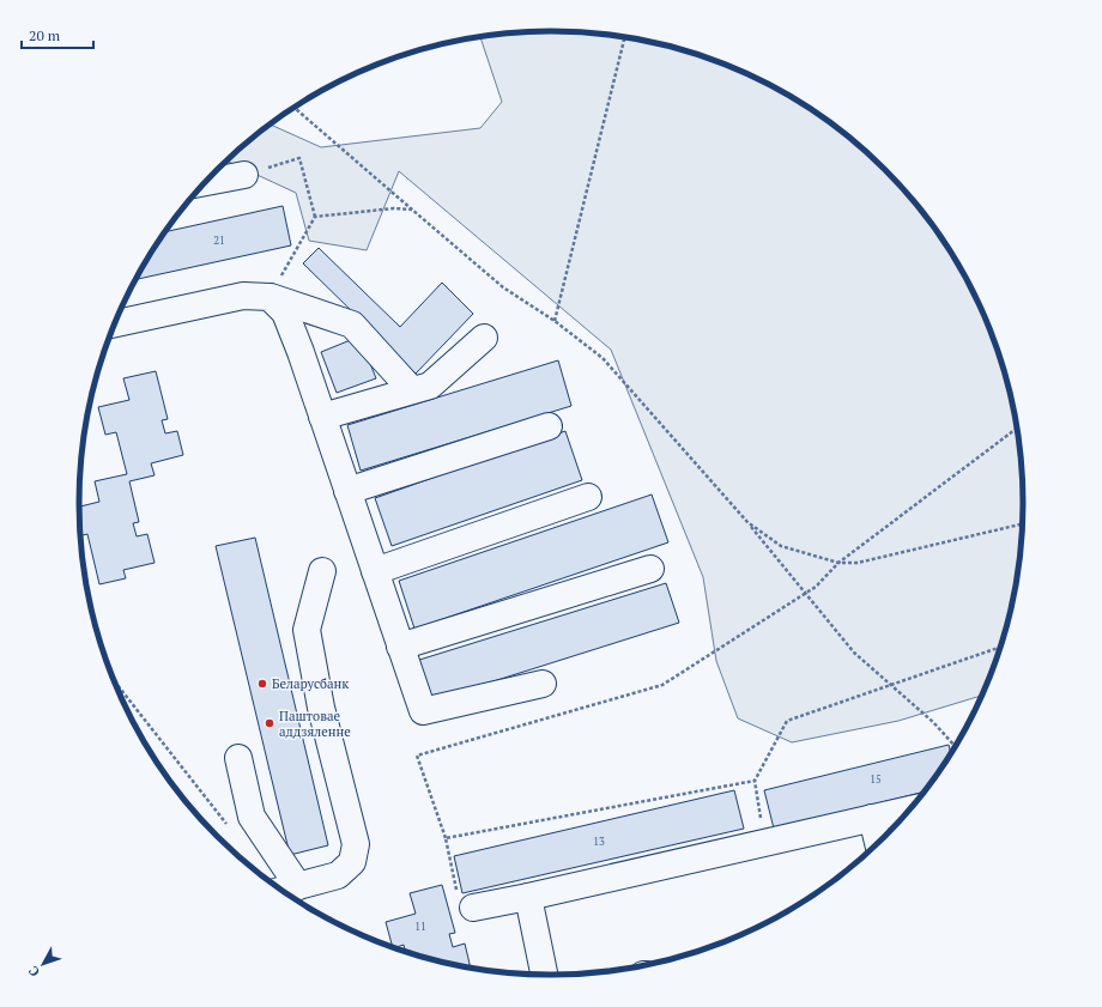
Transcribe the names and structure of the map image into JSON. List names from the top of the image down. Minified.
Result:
{"places":["Беларусбанк","Паштовае аддзяленне"],"house_numbers":["21","15","13","11"],"scale_bar":"20 m","north":"bottom left"}
